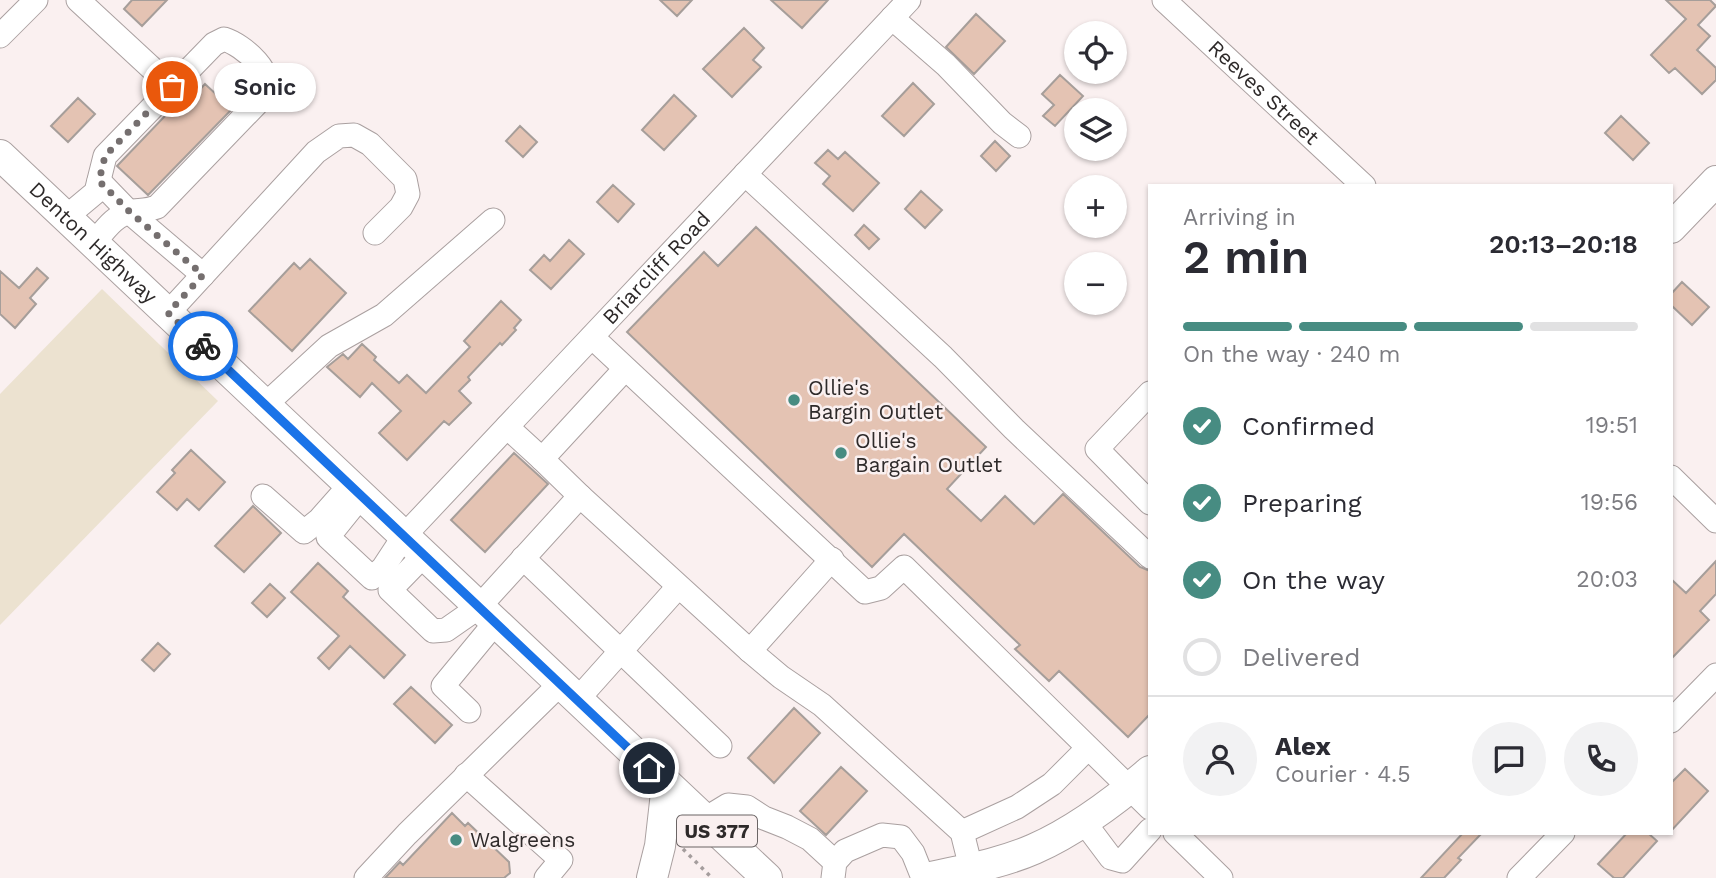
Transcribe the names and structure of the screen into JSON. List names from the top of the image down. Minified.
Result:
{"streets":{"main road":["Denton Highway","US 377"],"street":["Reeves Street","Briarcliff Road"]},"crossings":[["Denton Highway","Briarcliff Road"]],"places":["Sonic","Ollie's Bargin Outlet","Ollie's Bargain Outlet","Walgreens"],"page":{"map_buttons":["+","−"],"bubble":"Sonic","heading":["2 min","Arriving in","20:13–20:18"],"panel":["Alex","Courier · 4.5"],"bar":"On the way · 240 m","list":[["Confirmed","19:51"],["Preparing","19:56"],["On the way","20:03"],"Delivered"]}}
